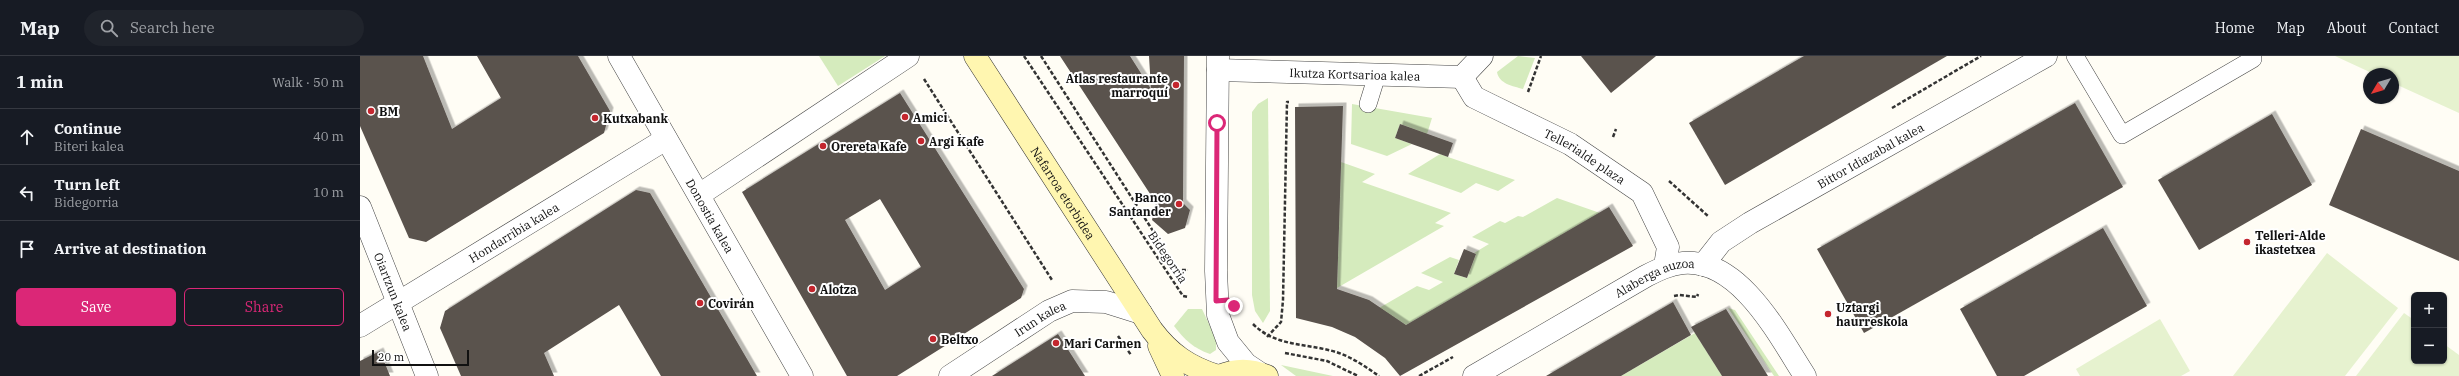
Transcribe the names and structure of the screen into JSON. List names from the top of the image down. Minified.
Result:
{"streets":{"main road":["Nafarroa etorbidea"],"street":["Ikutza Kortsarioa kalea","Bittor Idiazabal kalea","Tellerialde plaza","Donostia kalea","Hondarribia kalea","Alaberga auzoa","Oiartzun kalea","Irun kalea"],"path":["Bidegorria"]},"crossings":[["Ikutza Kortsarioa kalea","Tellerialde plaza"],["Bittor Idiazabal kalea","Alaberga auzoa"],["Tellerialde plaza","Alaberga auzoa"],["Nafarroa etorbidea","Irun kalea"],["Donostia kalea","Hondarribia kalea"],["Hondarribia kalea","Oiartzun kalea"]],"places":["Atlas restaurante marroquí","BM","Amici","Kutxabank","Argi Kafe","Orereta Kafe","Banco Santander","Telleri-Alde ikastetxea","Alotza","Covirán","Uztargi haurreskola","Beltxo","Mari Carmen"],"scale_bar":"20 m","north":"bottom left","page":{"header":"Map","search":"Search here","nav":["Home","Map","About","Contact"],"heading":["1 min","Walk · 50 m"],"list":[["Continue","Biteri kalea","40 m"],["Turn left","Bidegorria","10 m"],"Arrive at destination"],"buttons":["Save","Share"],"map_buttons":["+","−"],"scale":"20 m"}}
